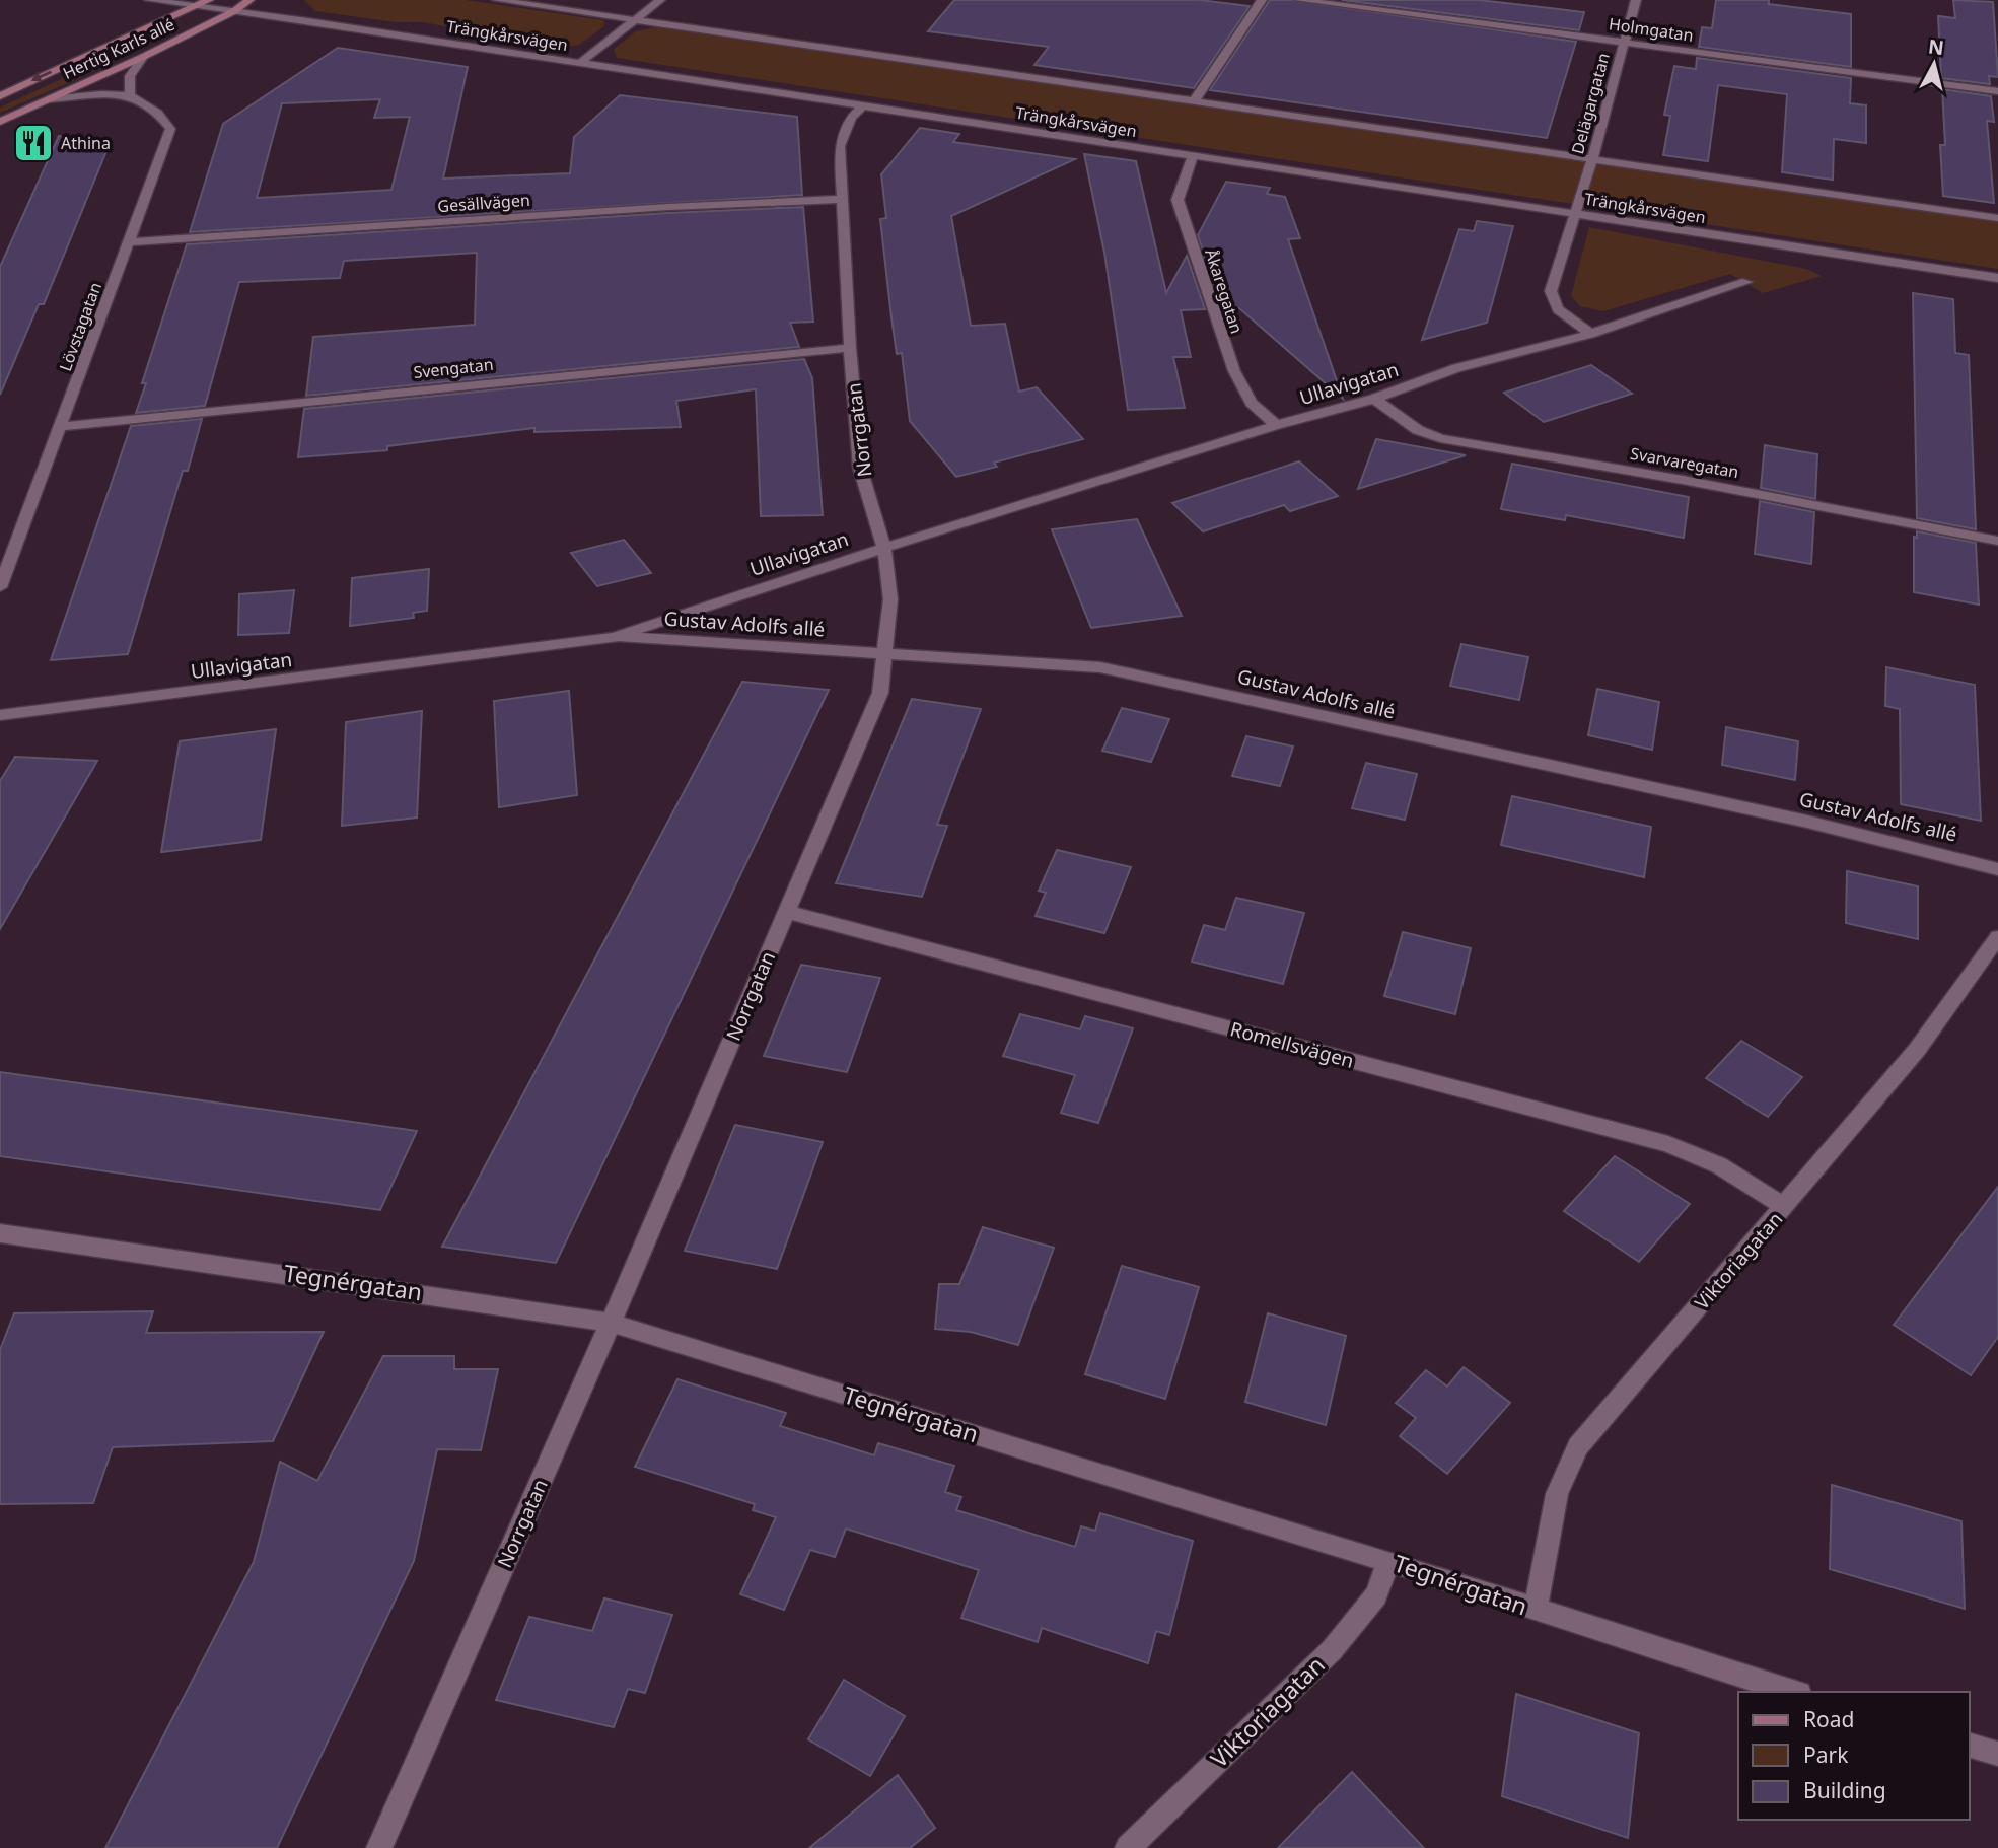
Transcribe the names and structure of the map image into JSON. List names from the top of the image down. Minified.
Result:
{"streets":{"main road":["Hertig Karls allé"],"street":["Holmgatan","Trängkårsvägen","Delägargatan","Gesällvägen","Åkaregatan","Lövstagatan","Svengatan","Ullavigatan","Norrgatan","Svarvaregatan","Gustav Adolfs allé","Romellsvägen","Viktoriagatan","Tegnérgatan"]},"crossings":[["Holmgatan","Delägargatan"],["Trängkårsvägen","Hertig Karls allé"],["Trängkårsvägen","Delägargatan"],["Trängkårsvägen","Åkaregatan"],["Trängkårsvägen","Norrgatan"],["Gesällvägen","Lövstagatan"],["Gesällvägen","Norrgatan"],["Åkaregatan","Ullavigatan"],["Lövstagatan","Svengatan"],["Svengatan","Norrgatan"],["Ullavigatan","Norrgatan"],["Ullavigatan","Svarvaregatan"],["Ullavigatan","Gustav Adolfs allé"],["Norrgatan","Gustav Adolfs allé"],["Norrgatan","Romellsvägen"],["Norrgatan","Tegnérgatan"],["Romellsvägen","Viktoriagatan"],["Viktoriagatan","Tegnérgatan"]],"places":{"restaurant":["Athina"]},"legend":["Road","Park","Building"],"north":"top"}
